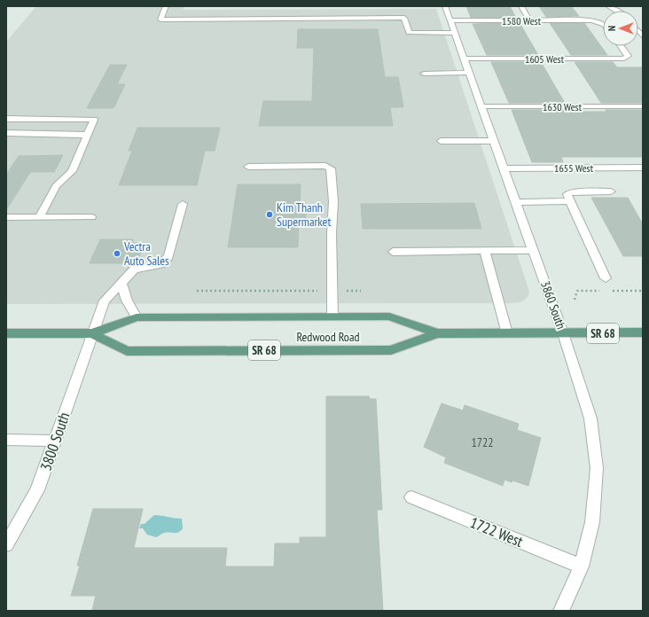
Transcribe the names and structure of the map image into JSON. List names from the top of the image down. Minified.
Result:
{"streets":{"main road":["SR 68","Redwood Road"],"street":["1580 West","1605 West","1630 West","1655 West","3860 South","3800 South","1722 West"]},"crossings":[["1580 West","3860 South"],["1605 West","3860 South"],["1630 West","3860 South"],["1655 West","3860 South"],["3860 South","Redwood Road"],["3860 South","1722 West"],["Redwood Road","3800 South"]],"places":["Kim Thanh Supermarket","Vectra Auto Sales"],"house_numbers":["1722"],"north":"left"}
